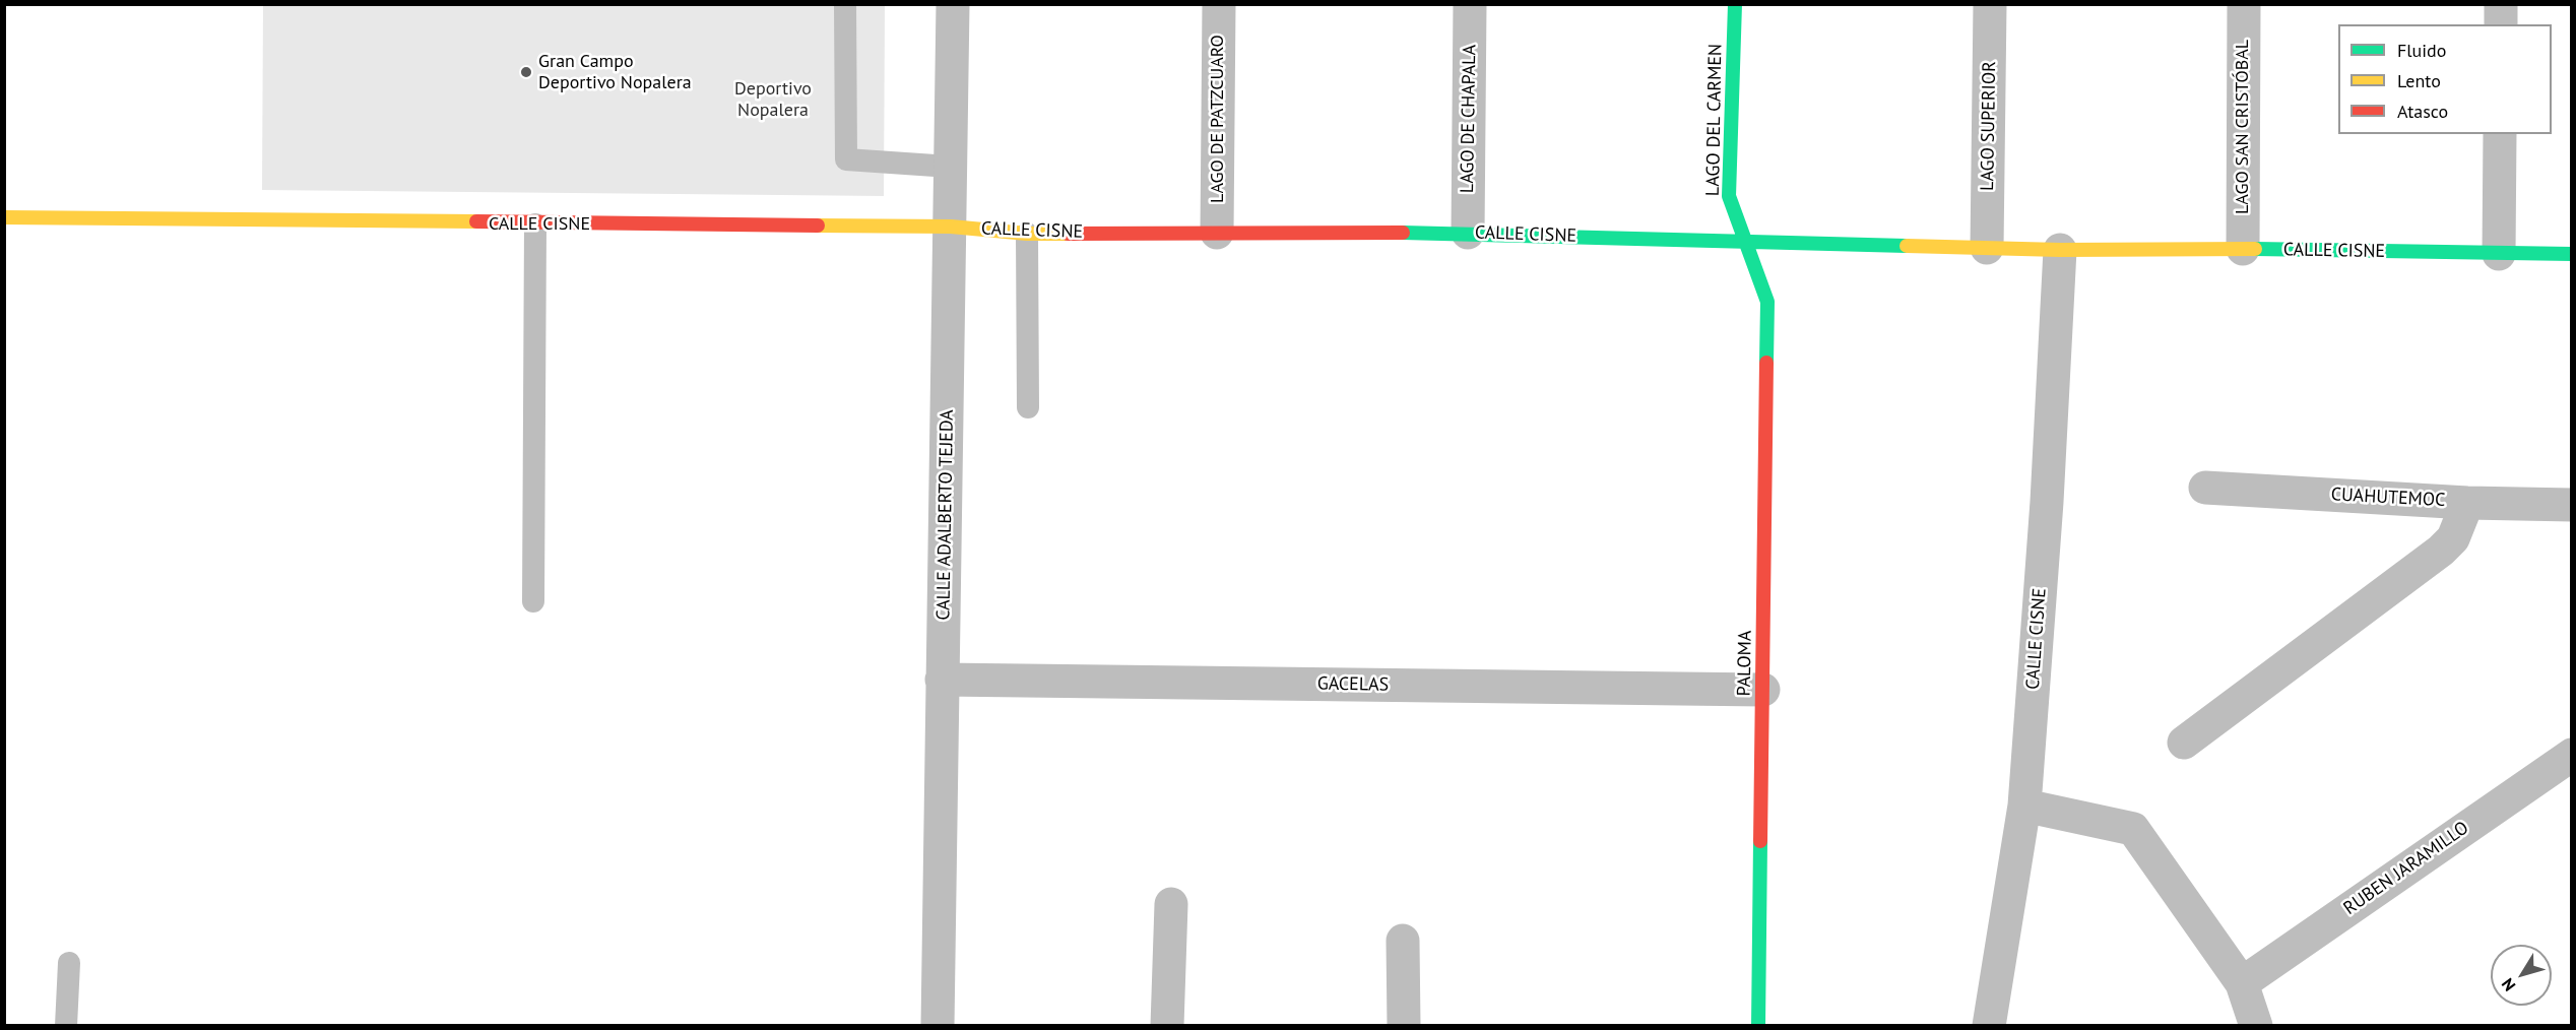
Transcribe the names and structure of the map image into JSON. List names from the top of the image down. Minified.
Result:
{"streets":{"street":["LAGO DE PATZCUARO","LAGO DE CHAPALA","LAGO DEL CARMEN","LAGO SUPERIOR","LAGO SAN CRISTÓBAL","CALLE CISNE","CUAHUTEMOC","CALLE ADALBERTO TEJEDA","PALOMA","GACELAS","RUBEN JARAMILLO"]},"crossings":[["LAGO DE PATZCUARO","CALLE CISNE"],["LAGO DE CHAPALA","CALLE CISNE"],["LAGO DEL CARMEN","CALLE CISNE"],["LAGO DEL CARMEN","PALOMA"],["LAGO SUPERIOR","CALLE CISNE"],["LAGO SAN CRISTÓBAL","CALLE CISNE"],["CALLE CISNE","CALLE ADALBERTO TEJEDA"],["CALLE ADALBERTO TEJEDA","GACELAS"],["PALOMA","GACELAS"]],"parks":["Deportivo Nopalera"],"places":["Gran Campo Deportivo Nopalera"],"legend":["Fluido","Lento","Atasco"],"north":"bottom left"}
